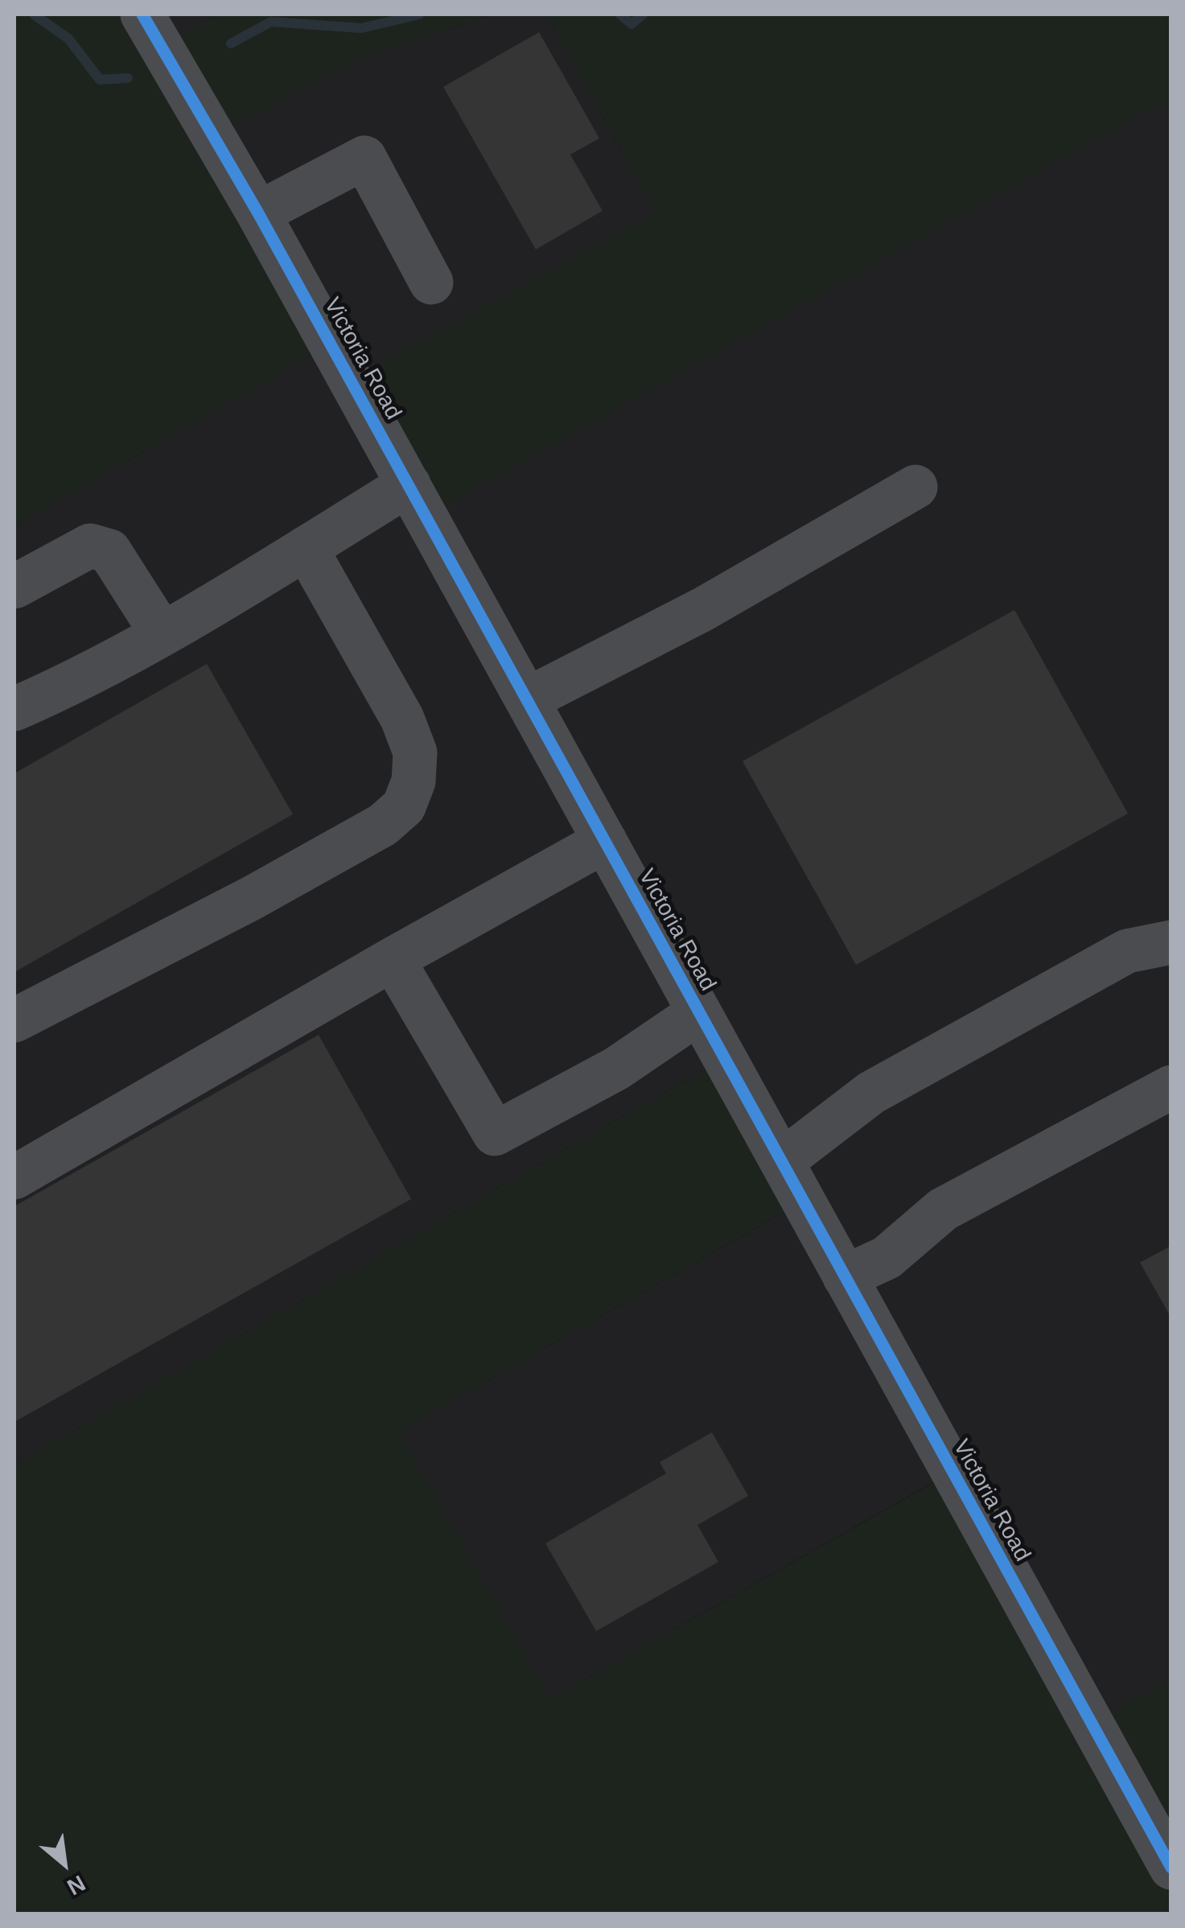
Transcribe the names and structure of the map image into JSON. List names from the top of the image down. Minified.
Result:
{"streets":{"street":["Victoria Road"]},"north":"bottom right"}
